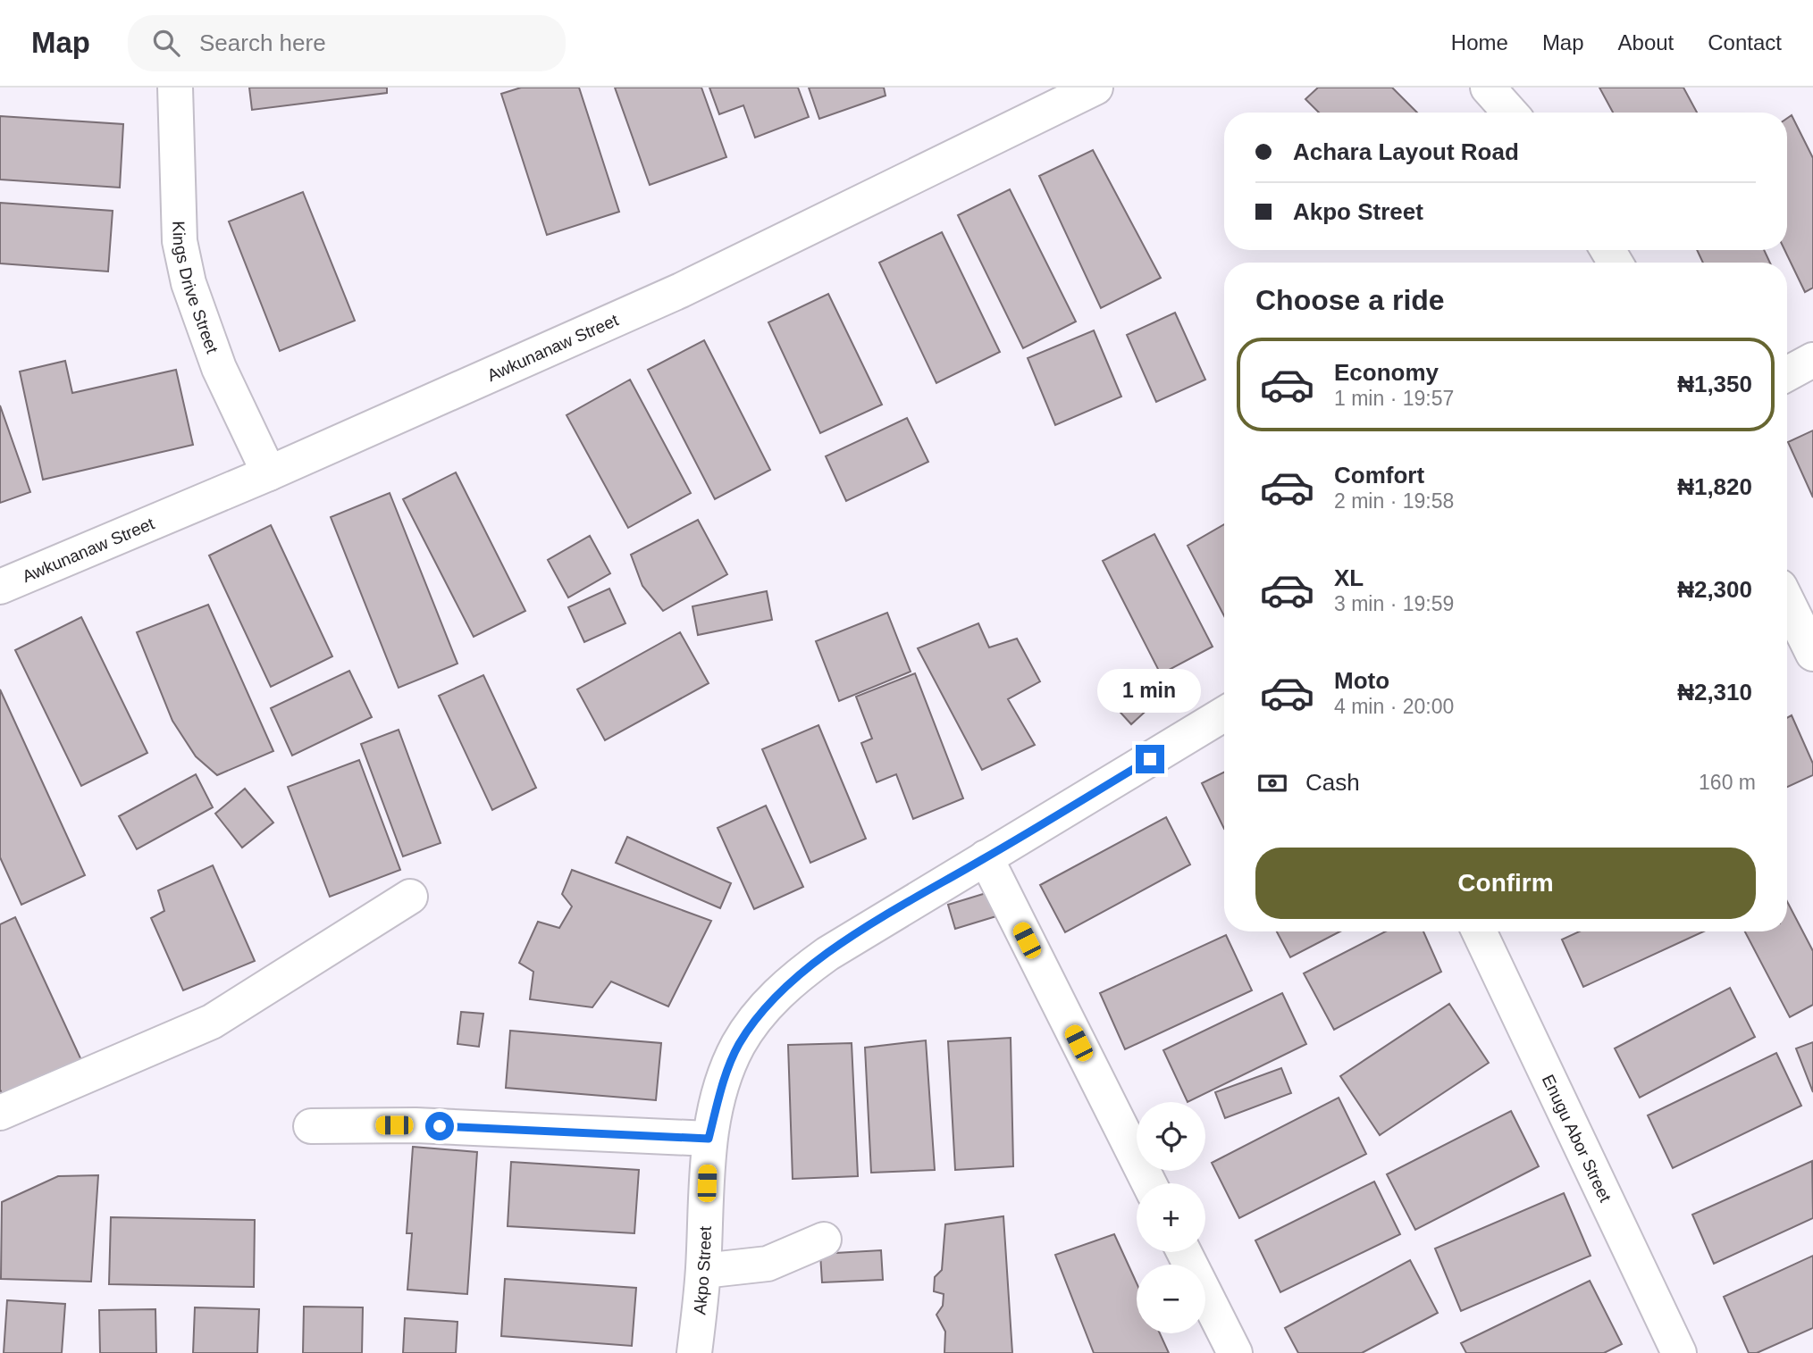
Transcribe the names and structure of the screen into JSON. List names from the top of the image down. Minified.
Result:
{"streets":{"street":["Kings Drive Street","Awkunanaw Street","Enugu Abor Street","Akpo Street"]},"crossings":[["Kings Drive Street","Awkunanaw Street"]],"page":{"header":"Map","search":"Search here","nav":["Home","Map","About","Contact"],"banner":["Achara Layout Road","Akpo Street"],"heading":"Choose a ride","list":[{"name":"Economy","note":"1 min · 19:57","value":"₦1,350"},{"name":"Comfort","note":"2 min · 19:58","value":"₦1,820"},{"name":"XL","note":"3 min · 19:59","value":"₦2,300"},{"name":"Moto","note":"4 min · 20:00","value":"₦2,310"}],"bubble":"1 min","pay":["Cash","160 m"],"buttons":"Confirm","map_buttons":["+","−"]}}
